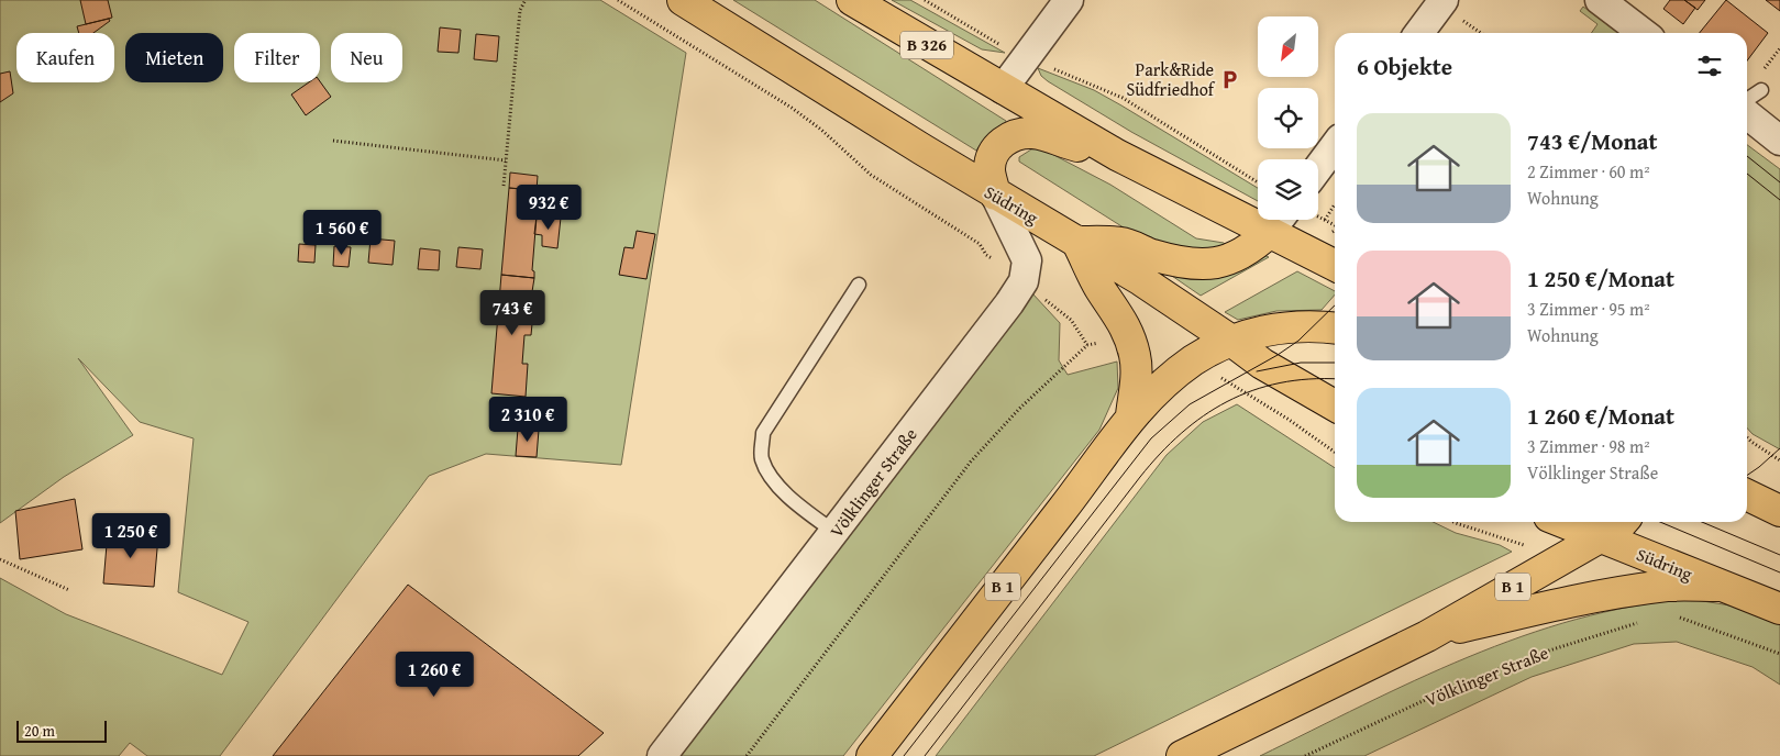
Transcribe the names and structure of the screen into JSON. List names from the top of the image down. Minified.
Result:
{"streets":{"main road":["B 326","Südring","B 1"],"street":["Völklinger Straße"]},"crossings":[["Südring","Völklinger Straße"],["Südring","B 1"]],"places":{"parking":["Park&Ride Südfriedhof"]},"scale_bar":"20 m","north":"bottom left","page":{"chip":["Kaufen","Mieten","Filter","Neu"],"heading":"6 Objekte","list":[{"name":"743 €/Monat","note":"2 Zimmer · 60 m² · Wohnung"},{"name":"1 250 €/Monat","note":"3 Zimmer · 95 m² · Wohnung"},{"name":"1 260 €/Monat","note":"3 Zimmer · 98 m² · Völklinger Straße"}],"price":["932 €","1 560 €","743 €","2 310 €","1 250 €","1 260 €"],"scale":"20 m"}}
